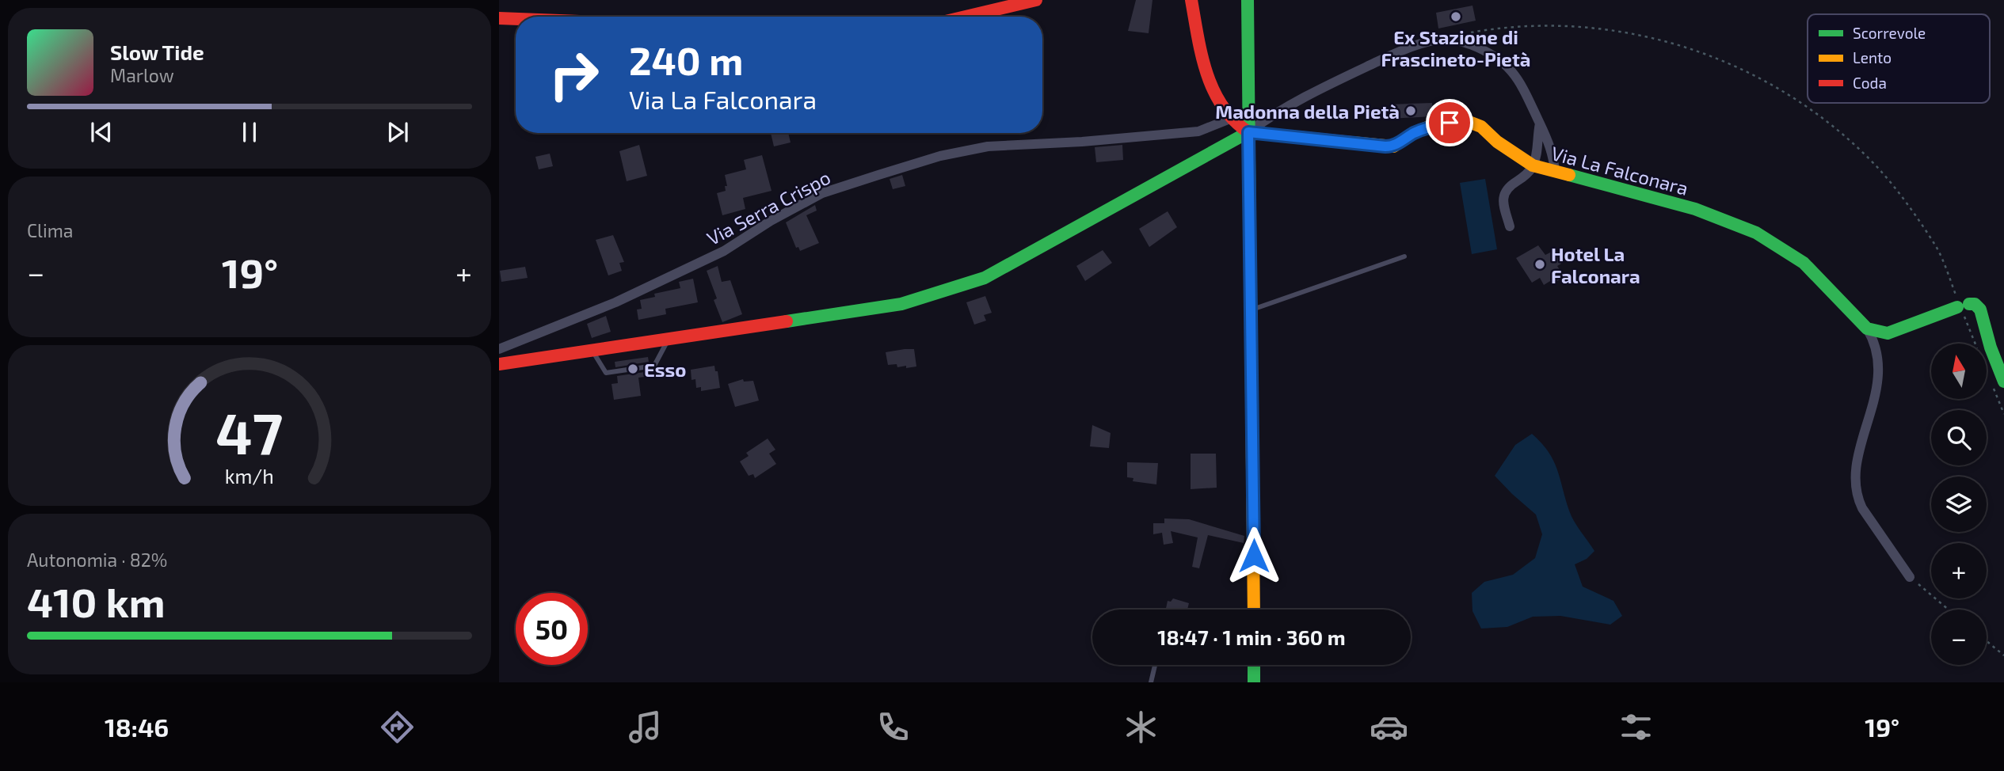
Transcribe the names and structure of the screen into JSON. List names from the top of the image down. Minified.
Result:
{"streets":{"street":["Via La Falconara","Via Serra Crispo"]},"places":["Ex Stazione di Frascineto-Pietà","Madonna della Pietà","Hotel La Falconara","Esso"],"legend":["Scorrevole","Lento","Coda"],"north":"top","page":{"turn":["240 m","Via La Falconara"],"song":["Slow Tide","Marlow"],"tile":["Clima",["Autonomia · 82%","410 km"]],"heat":["−","19°","+"],"map_buttons":["+","−"],"limit":"50","trip":"18:47 · 1 min · 360 m","tabs":["18:46","19°"],"gauge":["47","km/h"]}}
